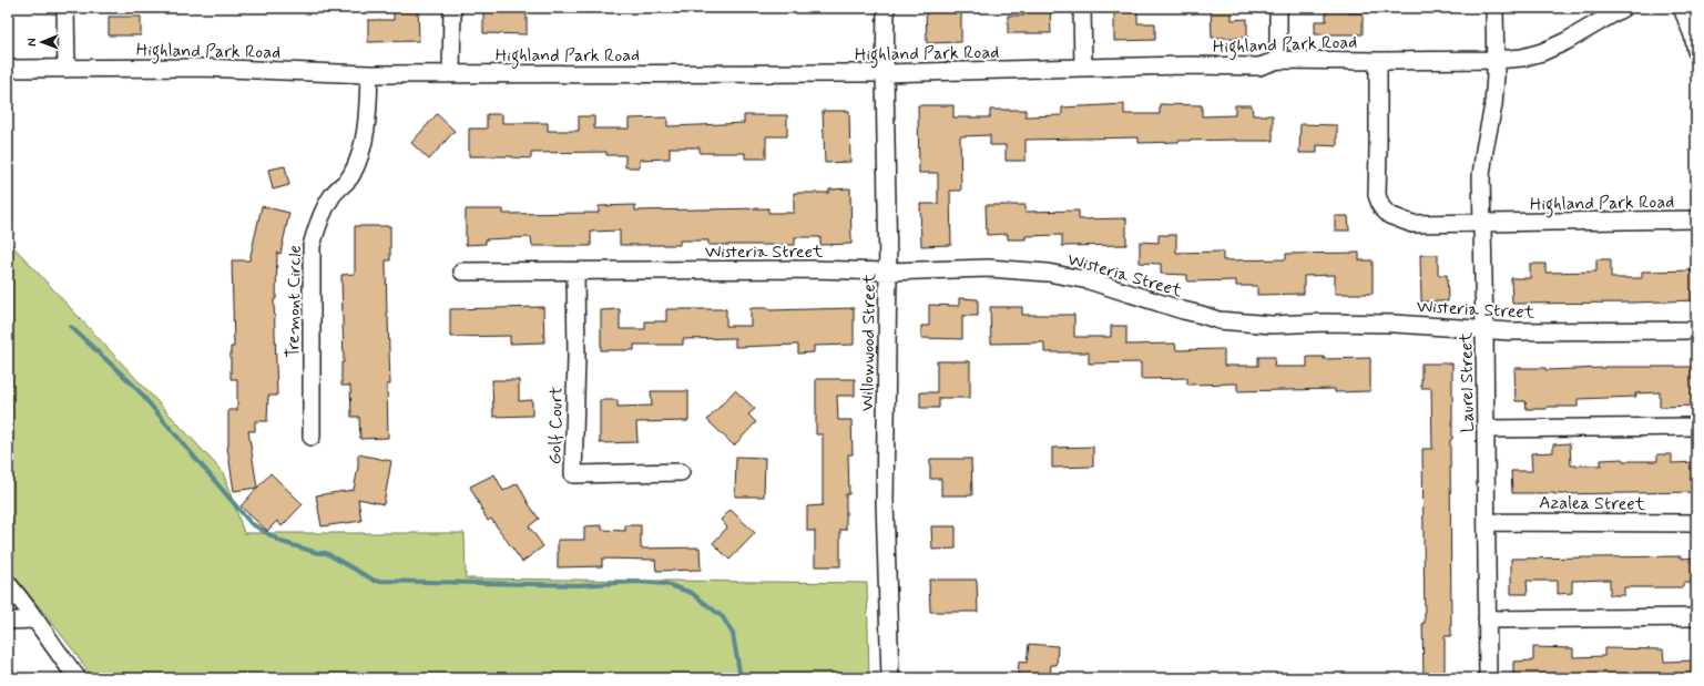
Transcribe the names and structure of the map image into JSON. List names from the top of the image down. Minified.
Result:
{"streets":{"street":["Highland Park Road","Wisteria Street","Tremont Circle","Willowwood Street","Laurel Street","Golf Court","Azalea Street"]},"crossings":[["Highland Park Road","Tremont Circle"],["Highland Park Road","Willowwood Street"],["Highland Park Road","Laurel Street"],["Wisteria Street","Willowwood Street"],["Wisteria Street","Laurel Street"],["Wisteria Street","Golf Court"],["Laurel Street","Azalea Street"]],"north":"left"}
